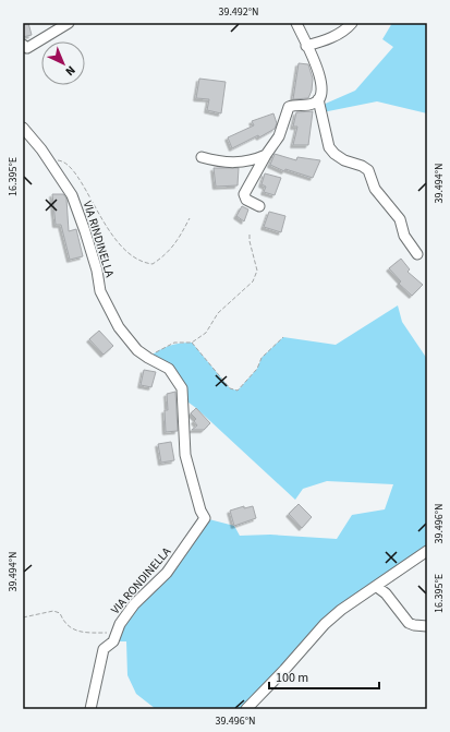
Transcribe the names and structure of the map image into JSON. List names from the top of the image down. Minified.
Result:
{"streets":{"street":["VIA RINDINELLA","VIA RONDINELLA"]},"crossings":[["VIA RINDINELLA","VIA RONDINELLA"]],"scale_bar":"100 m","north":"bottom right","coordinates":["39.492°N","16.395°E","39.494°N","39.496°N"]}
